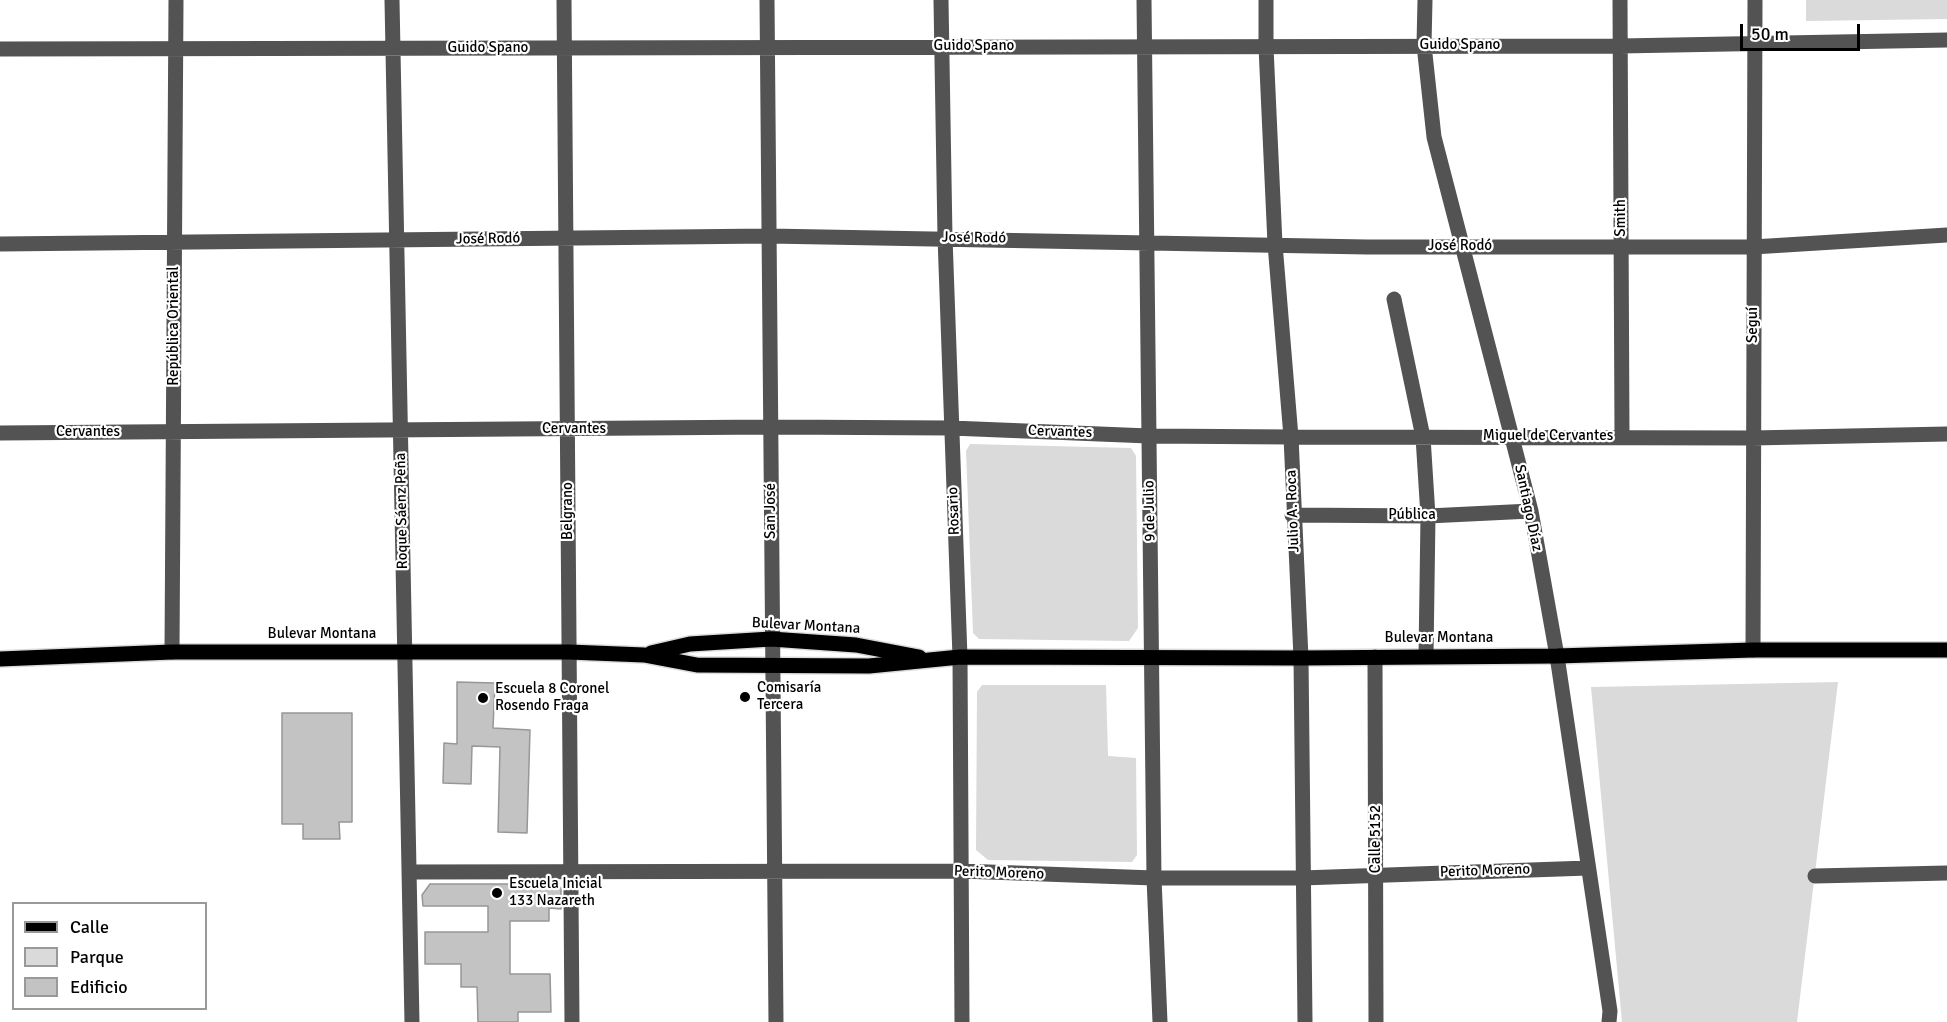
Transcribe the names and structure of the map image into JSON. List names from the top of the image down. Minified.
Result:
{"streets":{"main road":["Bulevar Montana"],"street":["Guido Spano","Smith","José Rodó","Seguí","República Oriental","Cervantes","Miguel de Cervantes","Santiago Díaz","Roque Sáenz Peña","Belgrano","San José","Rosario","9 de Julio","Julio A. Roca","Pública","Calle 5152","Perito Moreno"]},"crossings":[["Guido Spano","Smith"],["Guido Spano","Seguí"],["Guido Spano","República Oriental"],["Guido Spano","Santiago Díaz"],["Guido Spano","Roque Sáenz Peña"],["Guido Spano","Belgrano"],["Guido Spano","San José"],["Guido Spano","Rosario"],["Guido Spano","9 de Julio"],["Guido Spano","Julio A. Roca"],["Smith","José Rodó"],["Smith","Miguel de Cervantes"],["José Rodó","Seguí"],["José Rodó","República Oriental"],["José Rodó","Santiago Díaz"],["José Rodó","Roque Sáenz Peña"],["José Rodó","Belgrano"],["José Rodó","San José"],["José Rodó","Rosario"],["José Rodó","9 de Julio"],["José Rodó","Julio A. Roca"],["Seguí","Miguel de Cervantes"],["Seguí","Bulevar Montana"],["República Oriental","Cervantes"],["República Oriental","Bulevar Montana"],["Cervantes","Miguel de Cervantes"],["Cervantes","Roque Sáenz Peña"],["Cervantes","Belgrano"],["Cervantes","San José"],["Cervantes","Rosario"],["Cervantes","9 de Julio"],["Miguel de Cervantes","Santiago Díaz"],["Miguel de Cervantes","9 de Julio"],["Miguel de Cervantes","Julio A. Roca"],["Santiago Díaz","Pública"],["Santiago Díaz","Bulevar Montana"],["Santiago Díaz","Perito Moreno"],["Roque Sáenz Peña","Bulevar Montana"],["Roque Sáenz Peña","Perito Moreno"],["Belgrano","Bulevar Montana"],["Belgrano","Perito Moreno"],["San José","Bulevar Montana"],["San José","Perito Moreno"],["Rosario","Bulevar Montana"],["Rosario","Perito Moreno"],["9 de Julio","Bulevar Montana"],["9 de Julio","Perito Moreno"],["Julio A. Roca","Pública"],["Julio A. Roca","Bulevar Montana"],["Julio A. Roca","Perito Moreno"],["Bulevar Montana","Calle 5152"],["Calle 5152","Perito Moreno"]],"places":["Comisaría Tercera","Escuela 8 Coronel Rosendo Fraga","Escuela Inicial 133 Nazareth"],"legend":["Calle","Parque","Edificio"],"scale_bar":"50 m"}
